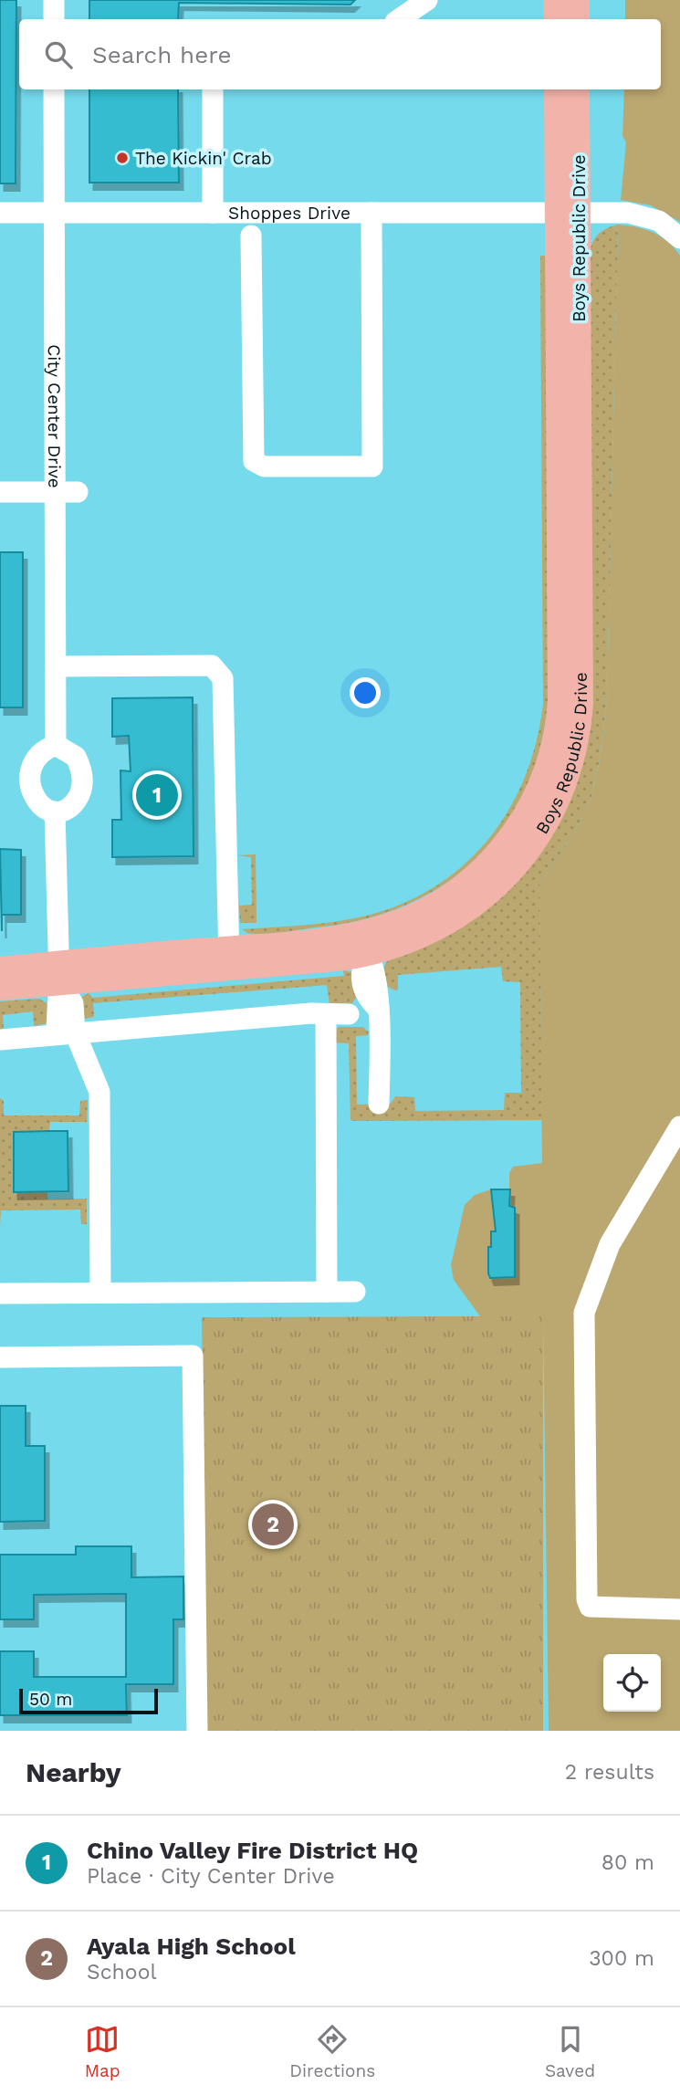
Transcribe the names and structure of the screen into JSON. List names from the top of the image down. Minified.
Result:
{"streets":{"main road":["Boys Republic Drive"],"street":["Shoppes Drive","City Center Drive"]},"crossings":[["Shoppes Drive","Boys Republic Drive"],["Shoppes Drive","City Center Drive"]],"places":["The Kickin' Crab"],"scale_bar":"50 m","page":{"search":"Search here","pins":["1","2"],"scale":"50 m","heading":["Nearby","2 results"],"list":[{"mark":"1","name":"Chino Valley Fire District HQ","note":"Place · City Center Drive","value":"80 m"},{"mark":"2","name":"Ayala High School","note":"School","value":"300 m"}],"nav":["Map","Directions","Saved"]}}
